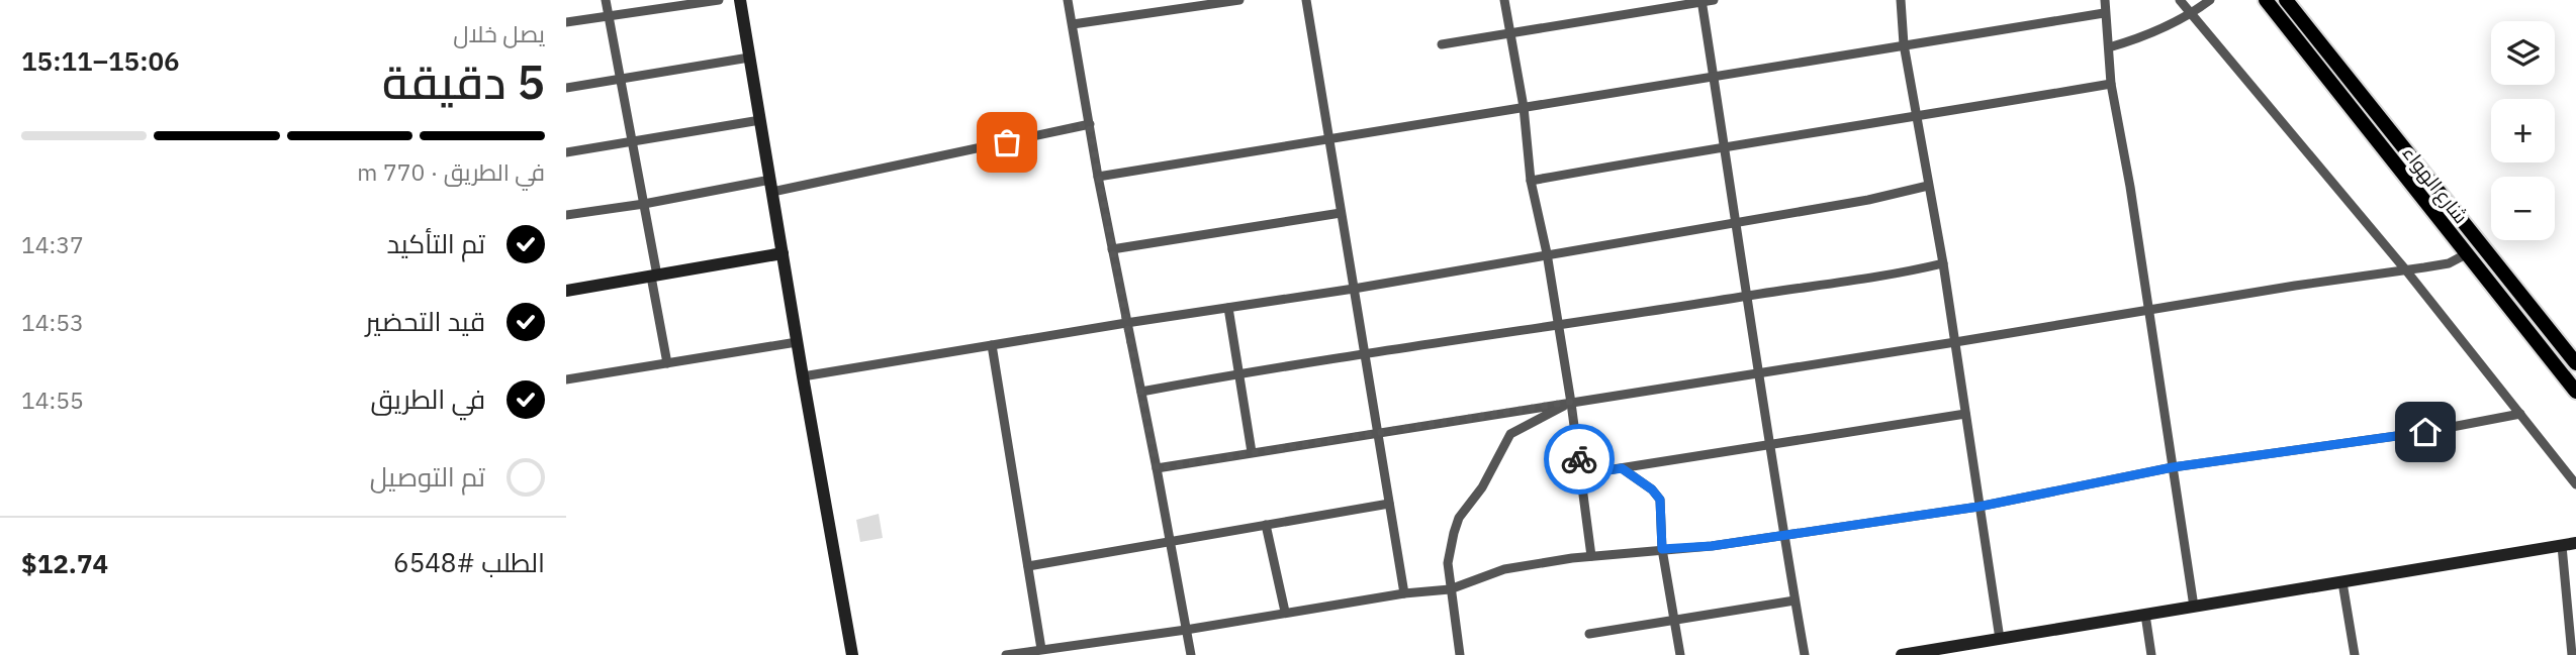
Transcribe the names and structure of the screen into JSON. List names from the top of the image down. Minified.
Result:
{"streets":{"main road":["شارع الهواء"]},"page":{"heading":["5 دقيقة","يصل خلال","15:06–15:11"],"panel":["الطلب #6548","$12.74"],"map_buttons":["+","−"],"bar":"في الطريق · 770 m","list":[["تم التأكيد","14:37"],["قيد التحضير","14:53"],["في الطريق","14:55"],"تم التوصيل"]}}
